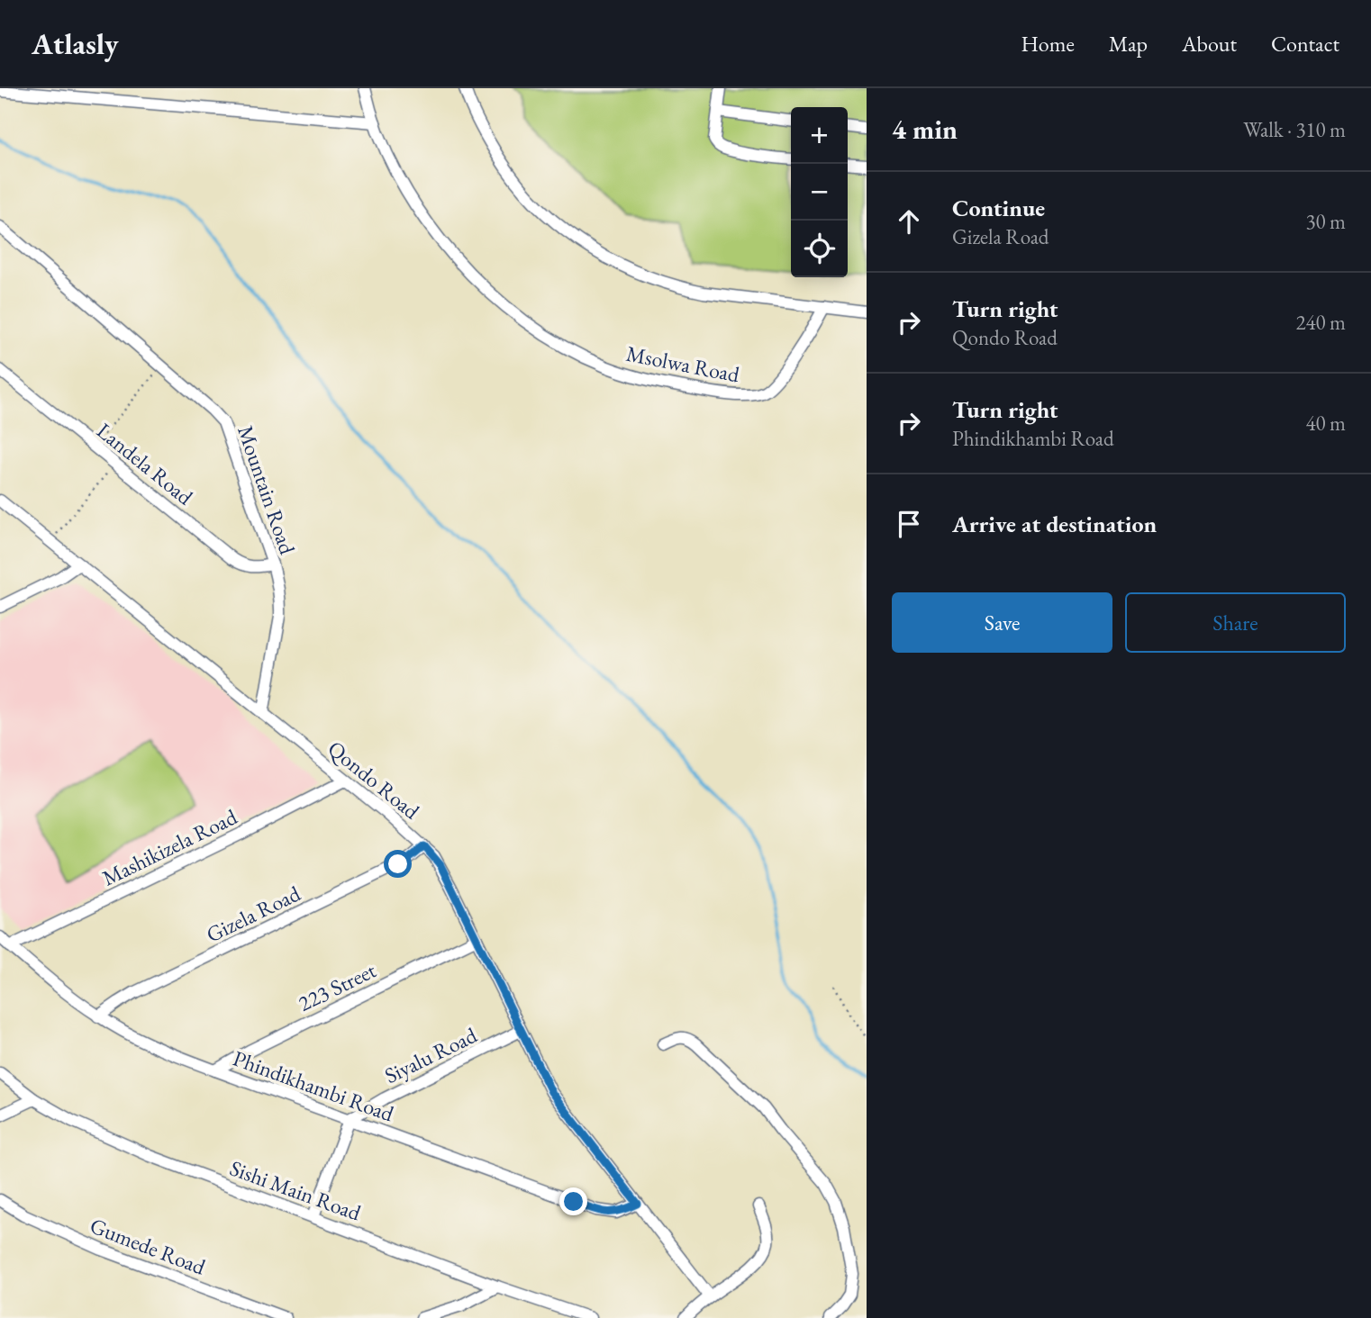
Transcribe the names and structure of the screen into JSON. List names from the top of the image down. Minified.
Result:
{"streets":{"street":["Msolwa Road","Landela Road","Mountain Road","Qondo Road","Mashikizela Road","Gizela Road","223 Street","Siyalu Road","Phindikhambi Road","Sishi Main Road","Gumede Road"]},"crossings":[["Landela Road","Mountain Road"],["Mountain Road","Qondo Road"],["Qondo Road","Mashikizela Road"],["Qondo Road","Gizela Road"],["Qondo Road","223 Street"],["Qondo Road","Siyalu Road"],["Qondo Road","Phindikhambi Road"],["Mashikizela Road","Phindikhambi Road"],["Gizela Road","Phindikhambi Road"],["223 Street","Phindikhambi Road"],["Siyalu Road","Phindikhambi Road"]],"page":{"header":"Atlasly","nav":["Home","Map","About","Contact"],"heading":["4 min","Walk · 310 m"],"map_buttons":["+","−"],"list":[["Continue","Gizela Road","30 m"],["Turn right","Qondo Road","240 m"],["Turn right","Phindikhambi Road","40 m"],"Arrive at destination"],"buttons":["Save","Share"]}}
